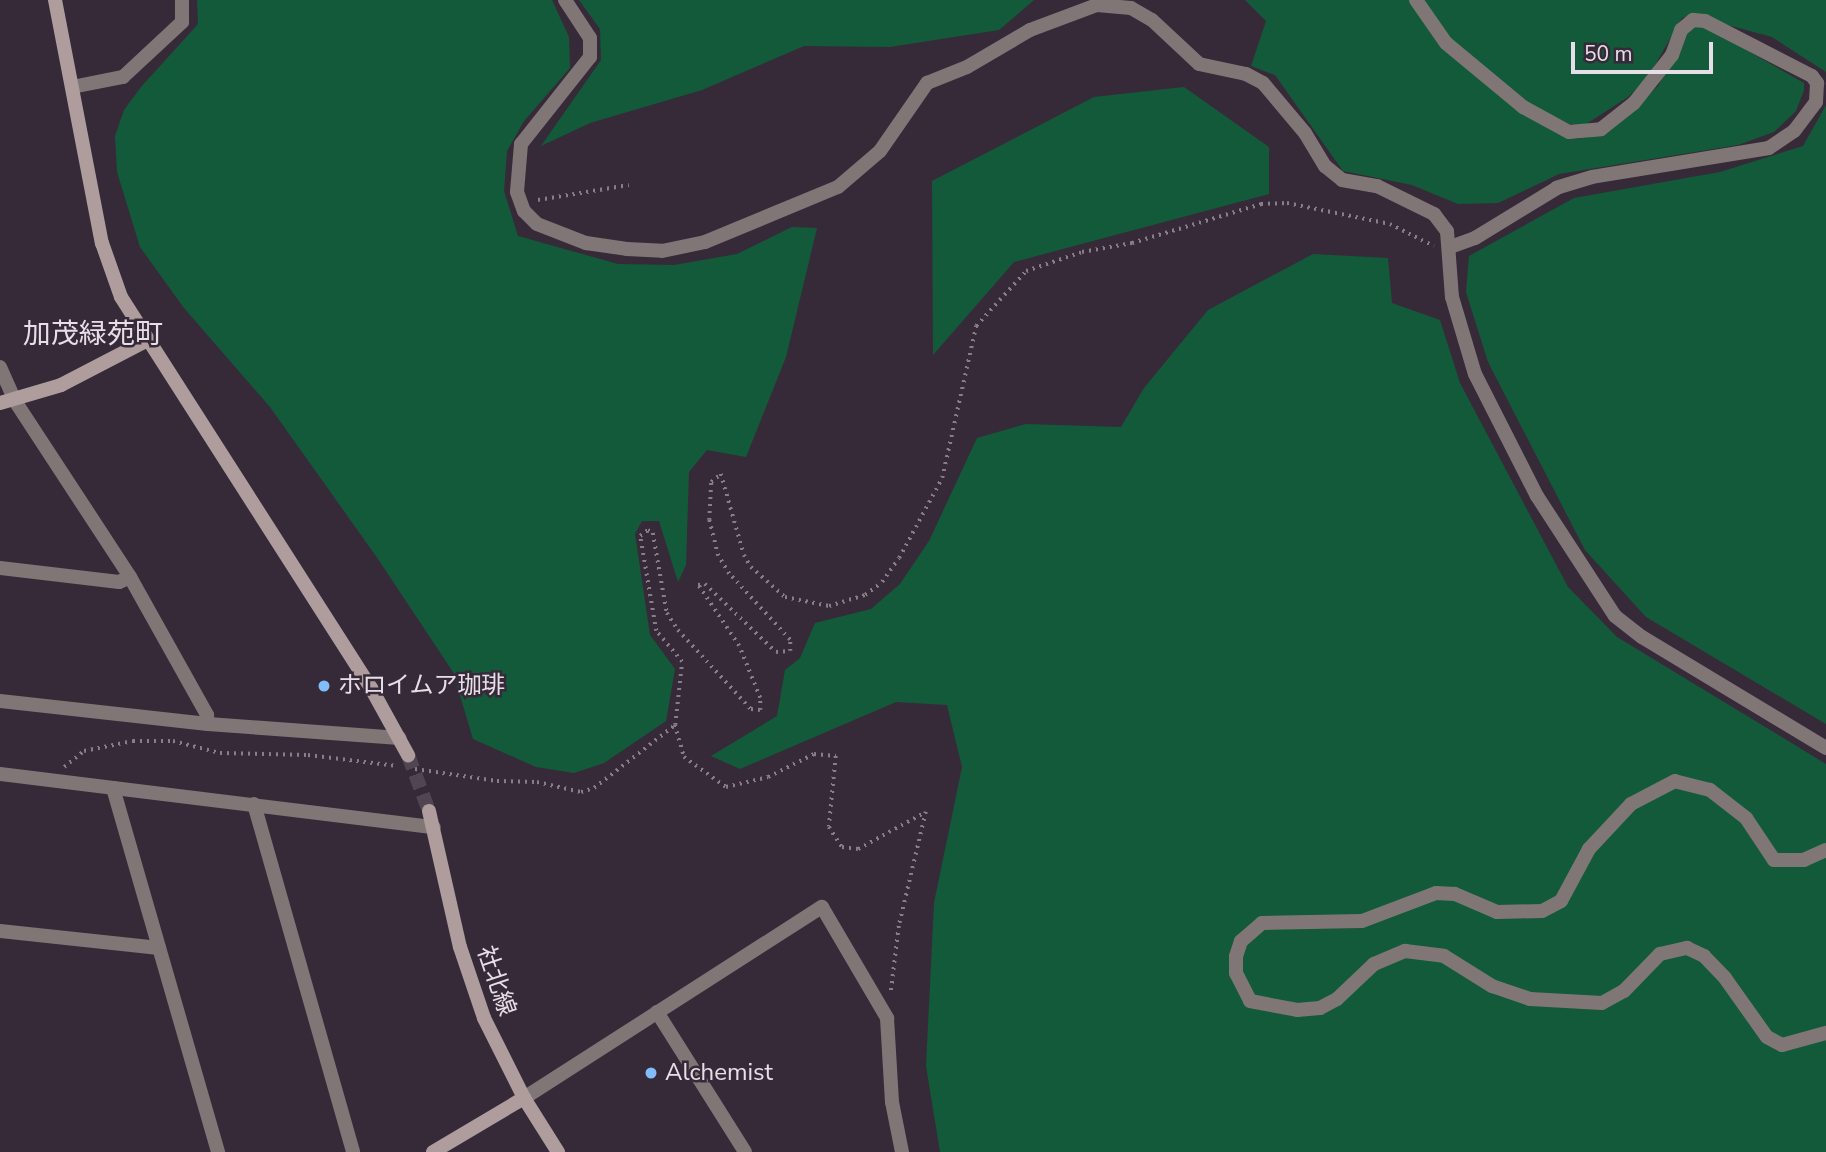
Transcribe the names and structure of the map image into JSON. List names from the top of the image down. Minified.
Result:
{"streets":{"street":["社北線"]},"districts":["加茂緑苑町"],"places":["ホロイムア珈琲","Alchemist"],"scale_bar":"50 m"}
